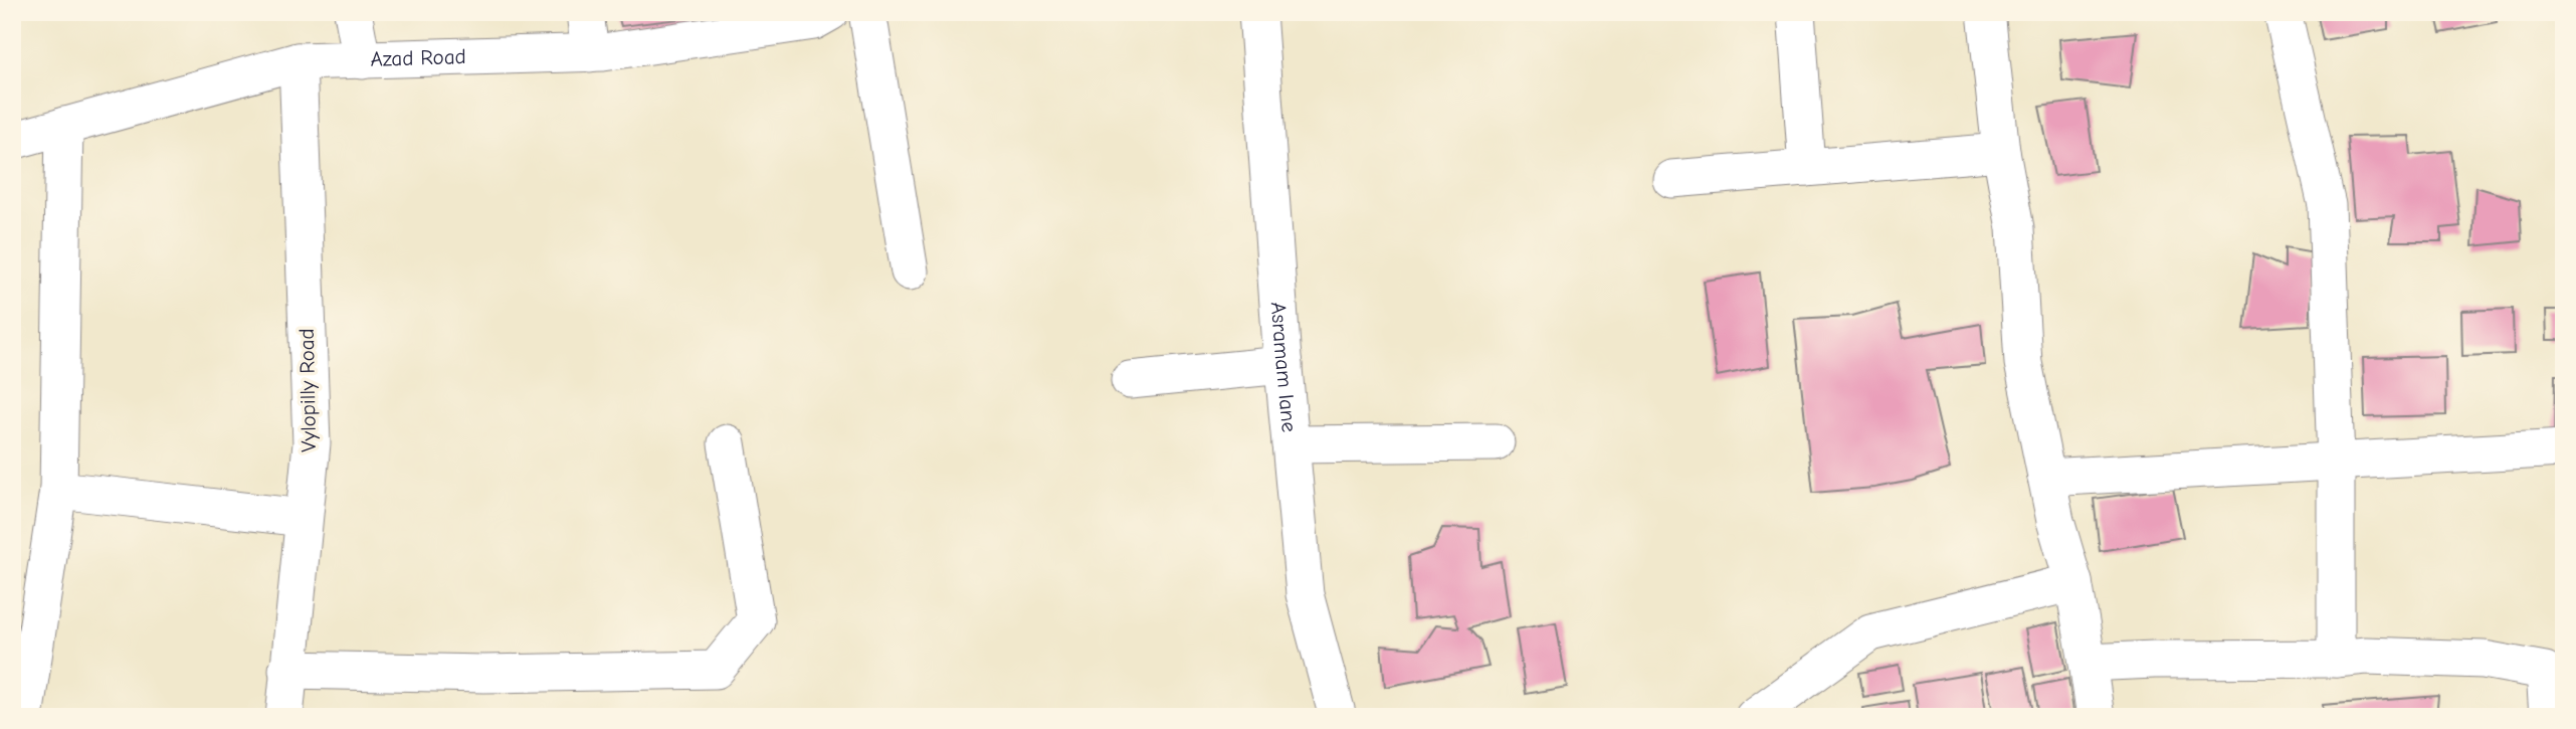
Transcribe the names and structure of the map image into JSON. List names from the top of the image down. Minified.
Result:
{"streets":{"street":["Azad Road","Asramam lane","Vylopilly Road"]},"crossings":[["Azad Road","Vylopilly Road"]]}
